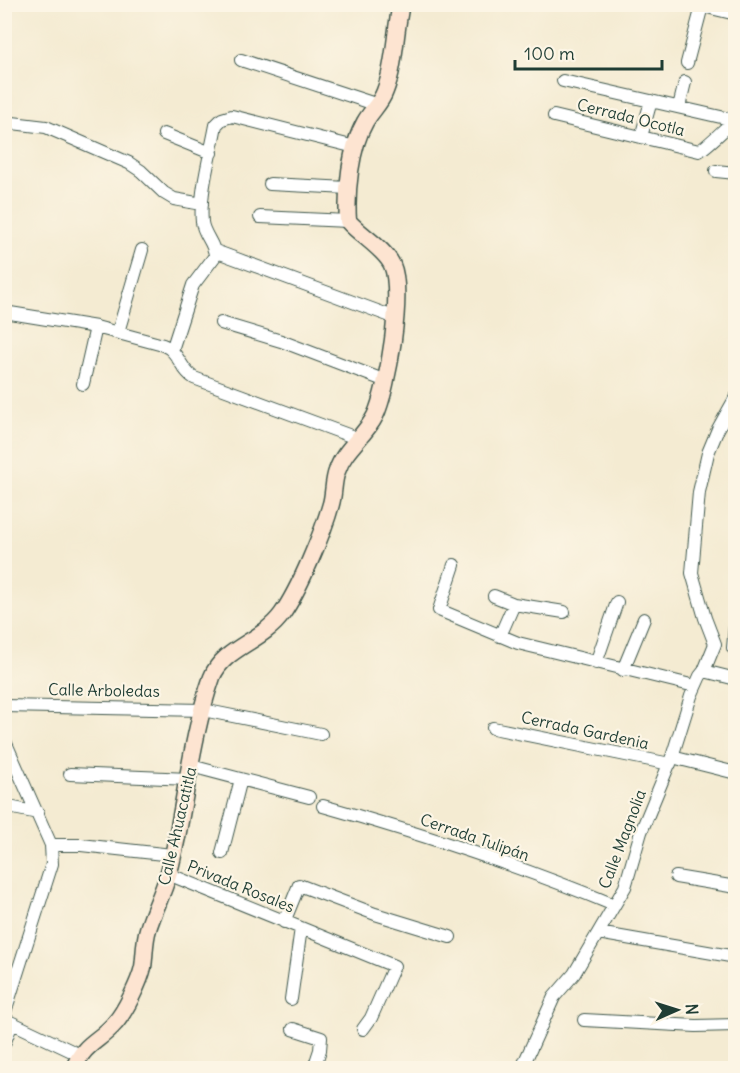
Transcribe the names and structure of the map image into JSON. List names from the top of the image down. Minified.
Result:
{"streets":{"street":["Cerrada Ocotla","Calle Arboledas","Cerrada Gardenia","Calle Ahuacatitla","Cerrada Tulipán","Calle Magnolia","Privada Rosales"]},"crossings":[["Calle Arboledas","Calle Ahuacatitla"],["Cerrada Gardenia","Calle Magnolia"],["Calle Ahuacatitla","Privada Rosales"],["Cerrada Tulipán","Calle Magnolia"]],"scale_bar":"100 m","north":"right"}
